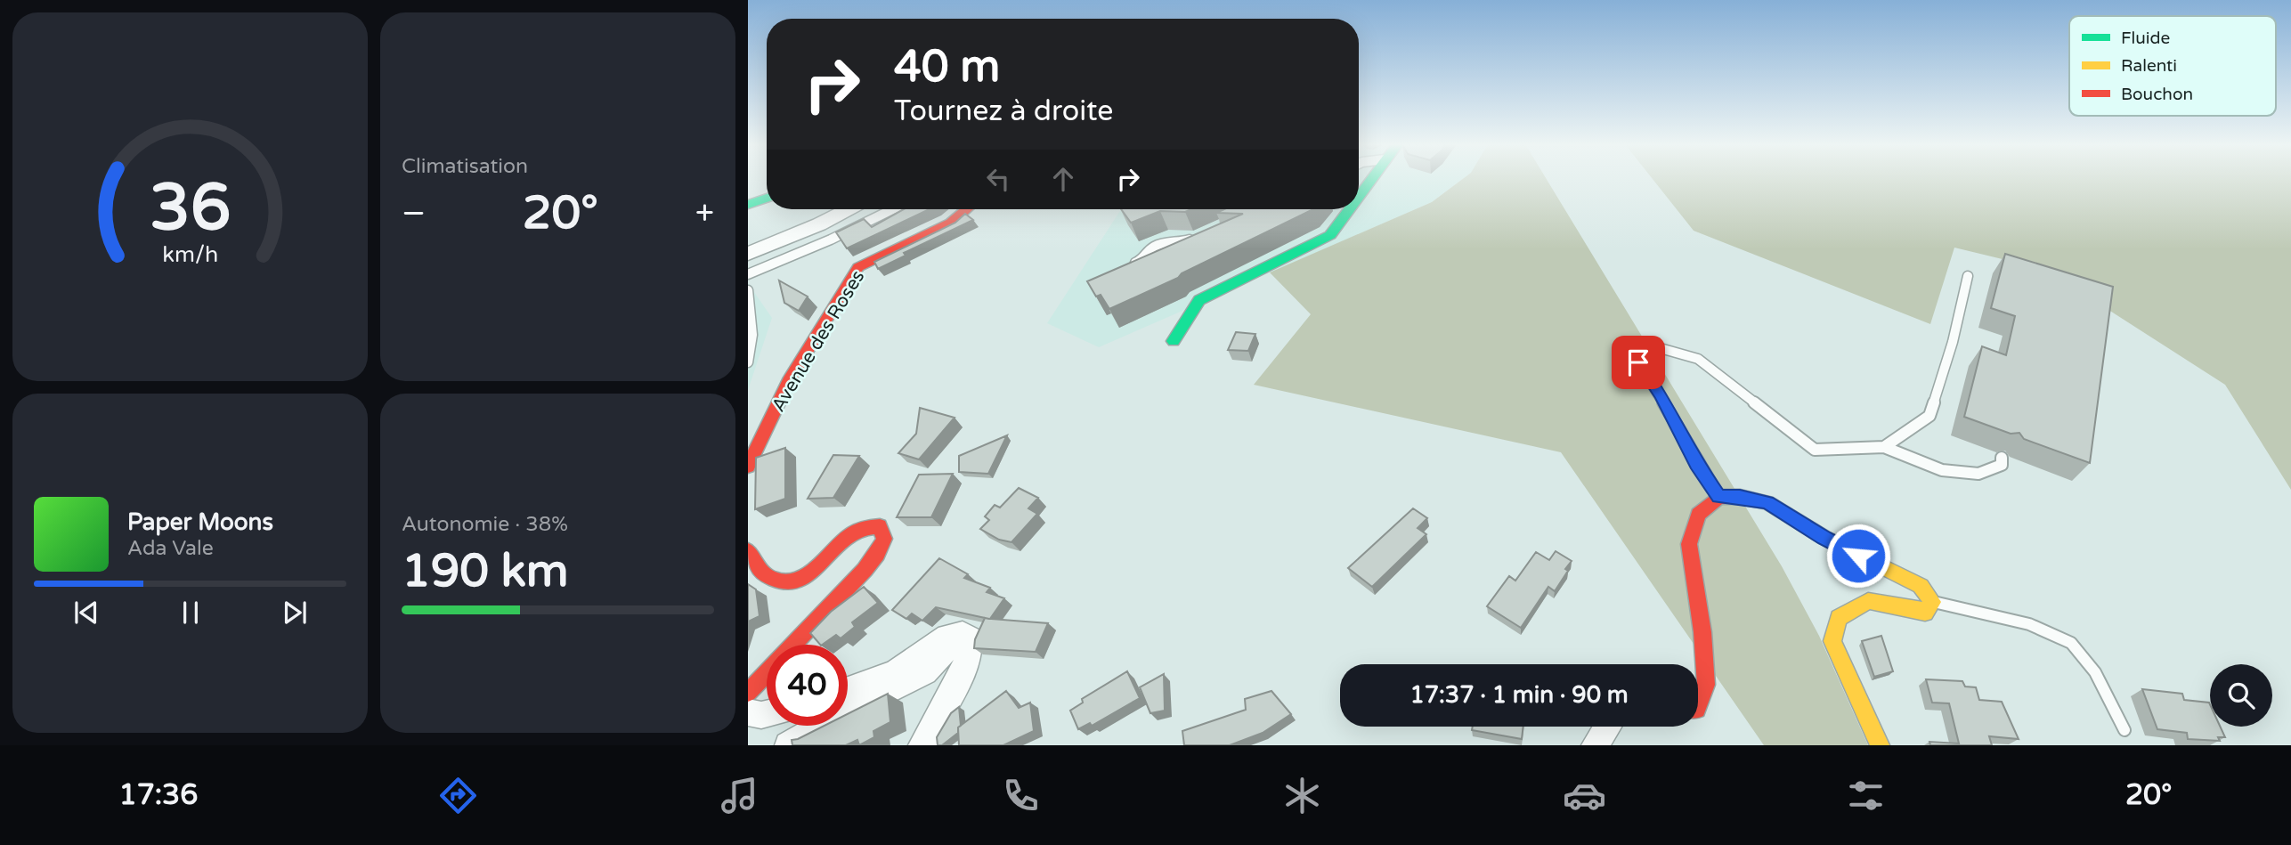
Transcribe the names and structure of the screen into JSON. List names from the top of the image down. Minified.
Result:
{"streets":{"street":["Avenue des Roses"]},"legend":["Fluide","Ralenti","Bouchon"],"page":{"tile":["Climatisation",["Autonomie · 38%","190 km"]],"turn":["40 m","Tournez à droite"],"heat":["−","20°","+"],"song":["Paper Moons","Ada Vale"],"limit":"40","trip":"17:37 · 1 min · 90 m","tabs":["17:36","20°"],"gauge":["36","km/h"]}}
